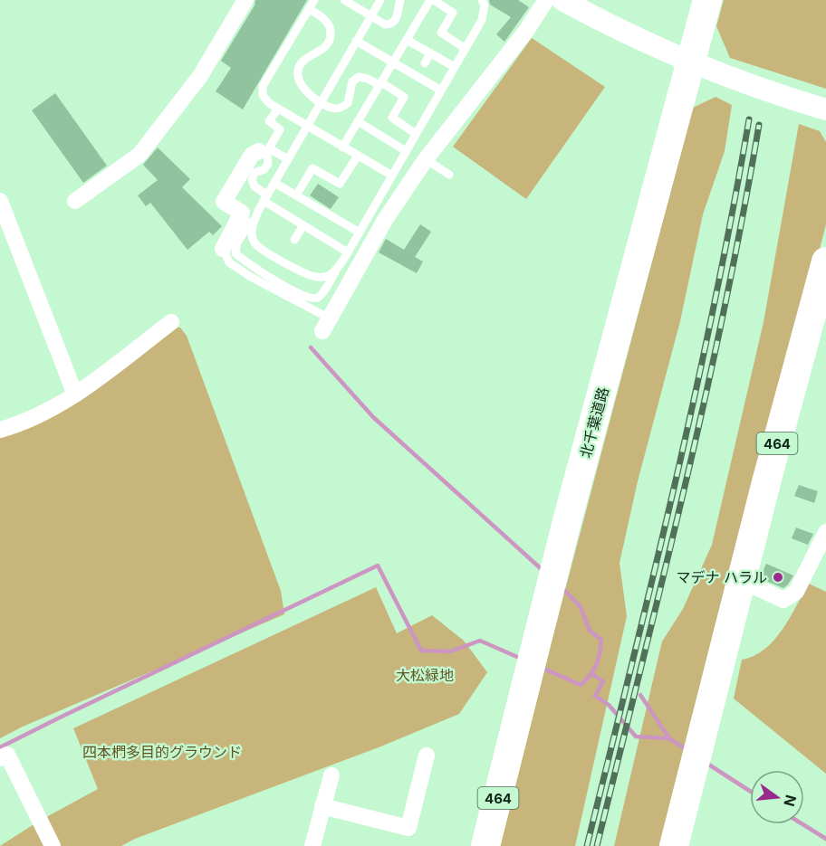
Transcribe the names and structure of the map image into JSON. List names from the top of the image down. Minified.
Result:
{"streets":{"highway":["北千葉道路","464"]},"parks":["大松緑地","四本椚多目的グラウンド"],"places":["マデナ ハラル"],"north":"right"}
